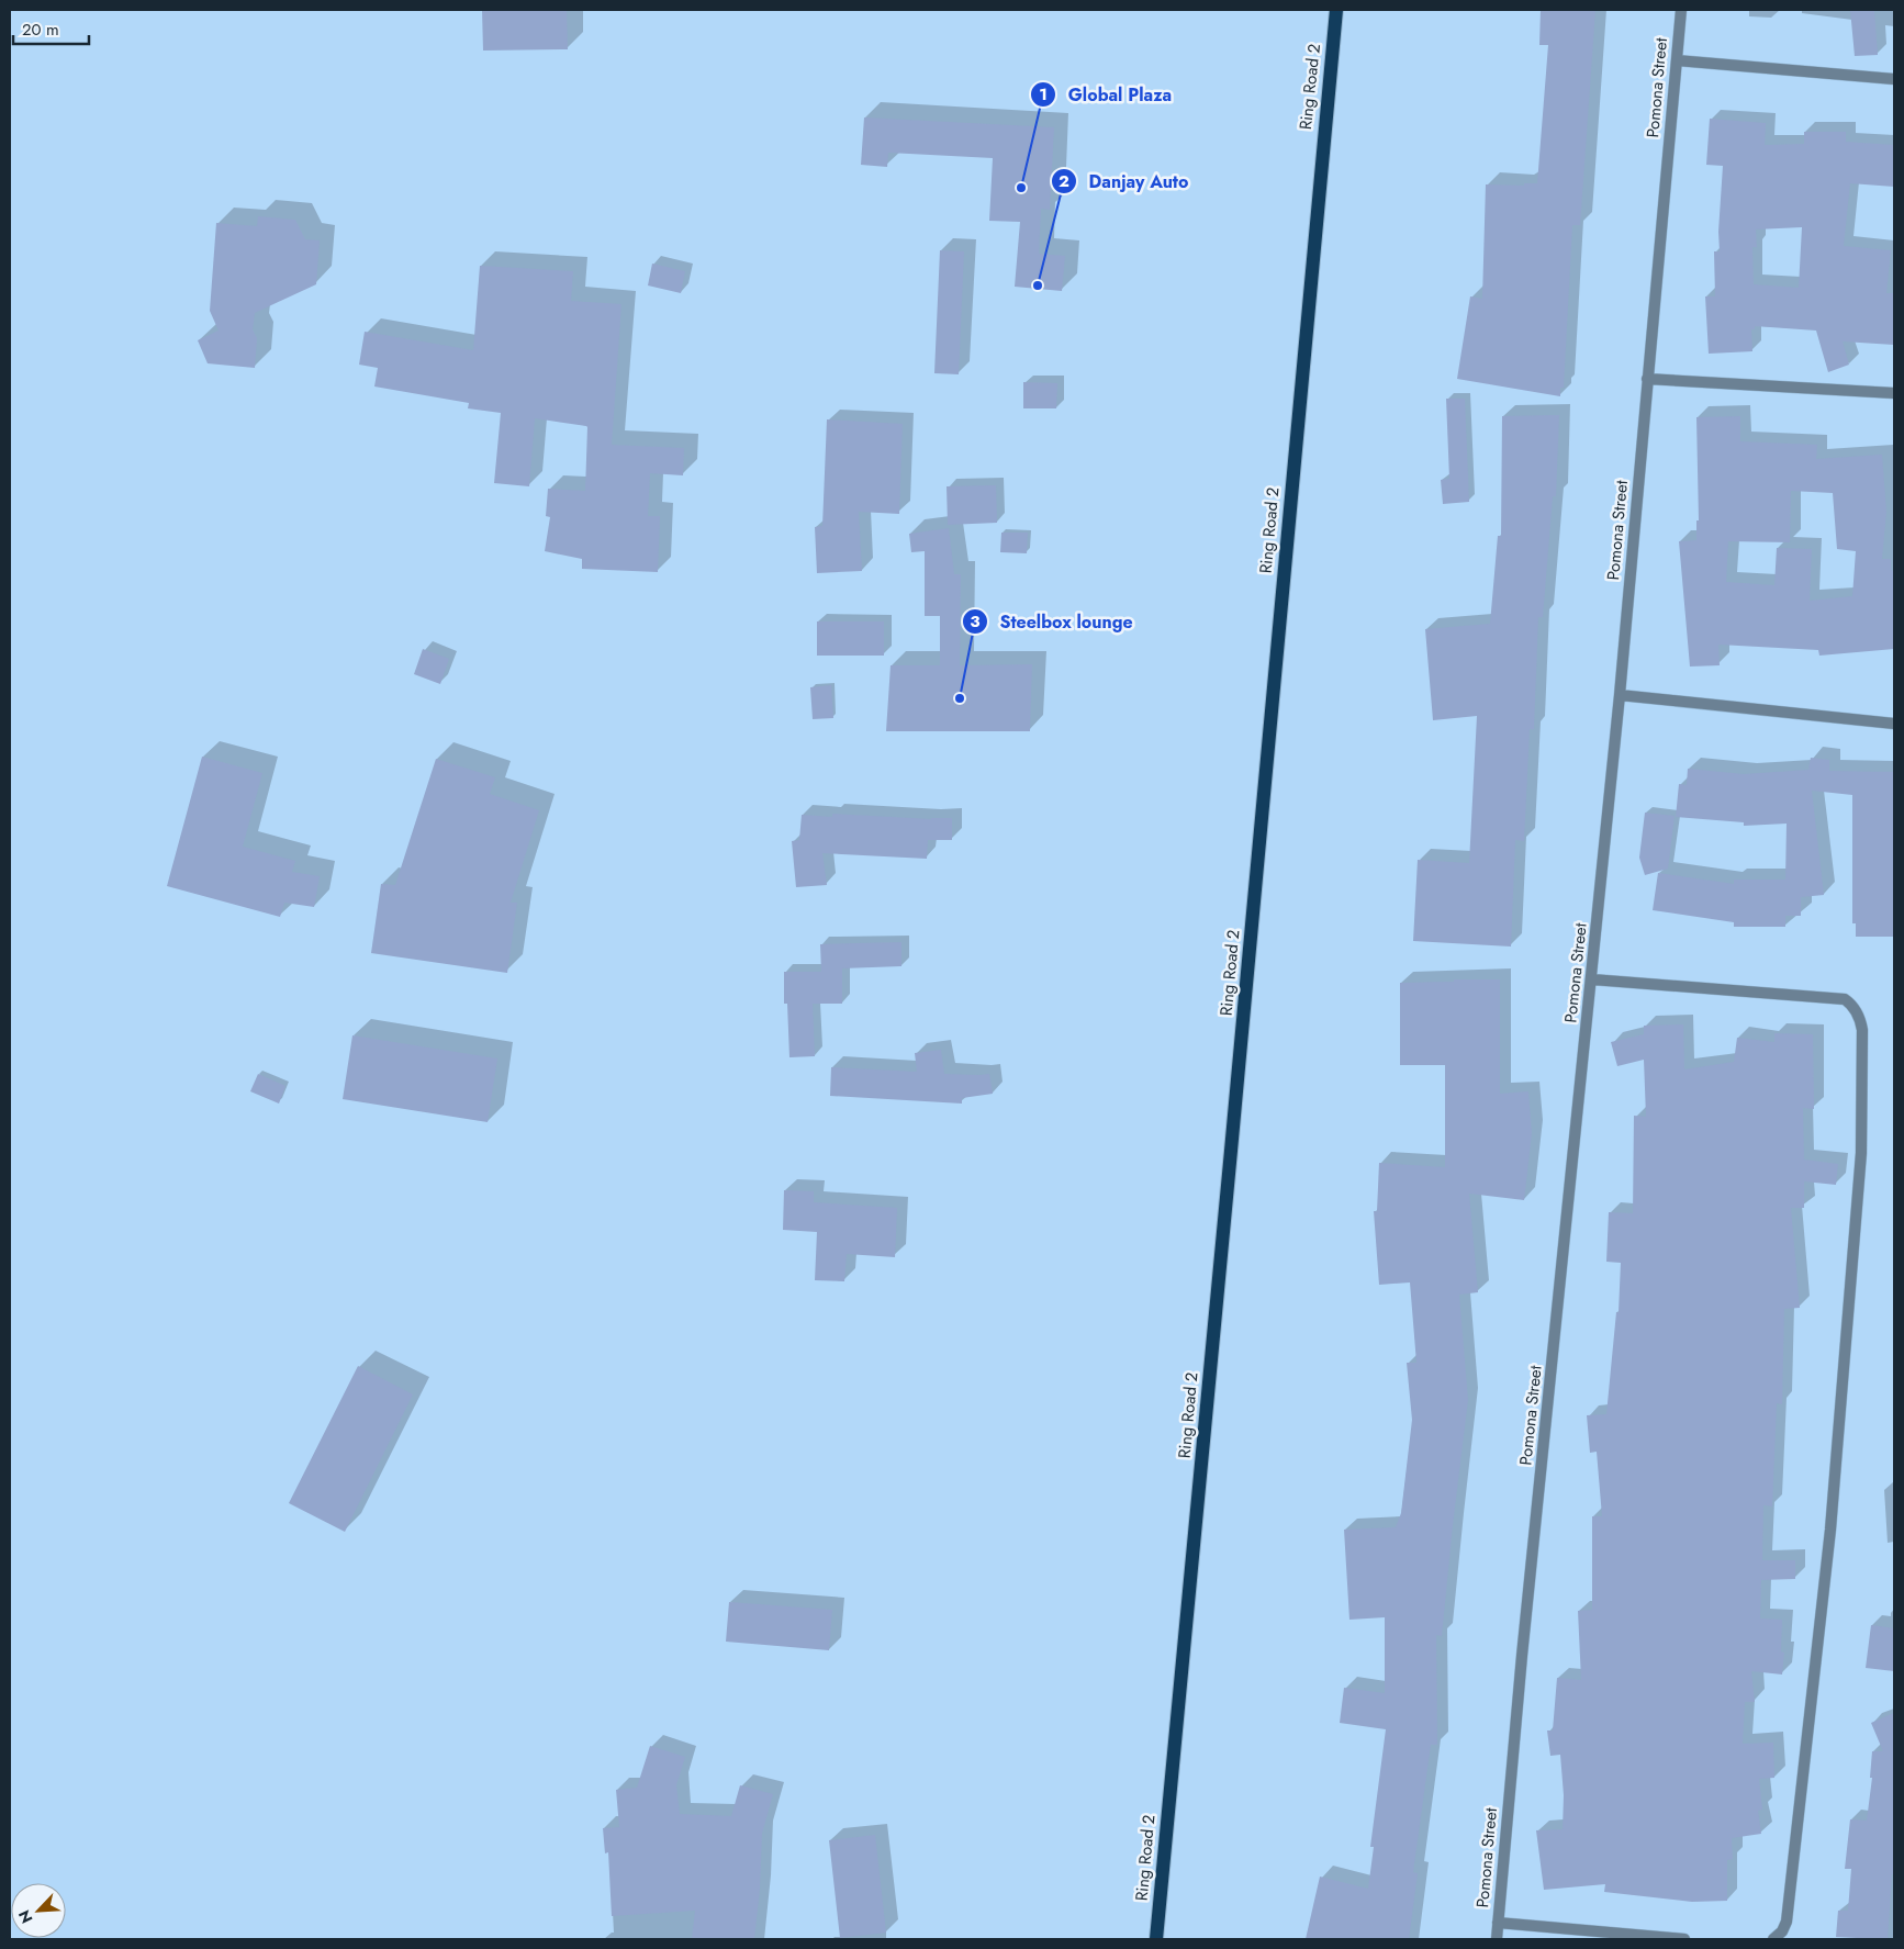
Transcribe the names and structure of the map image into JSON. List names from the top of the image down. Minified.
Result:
{"streets":{"main road":["Ring Road 2"],"street":["Pomona Street"]},"places":["Global Plaza","Danjay Auto","Steelbox lounge"],"scale_bar":"20 m","north":"bottom left"}
